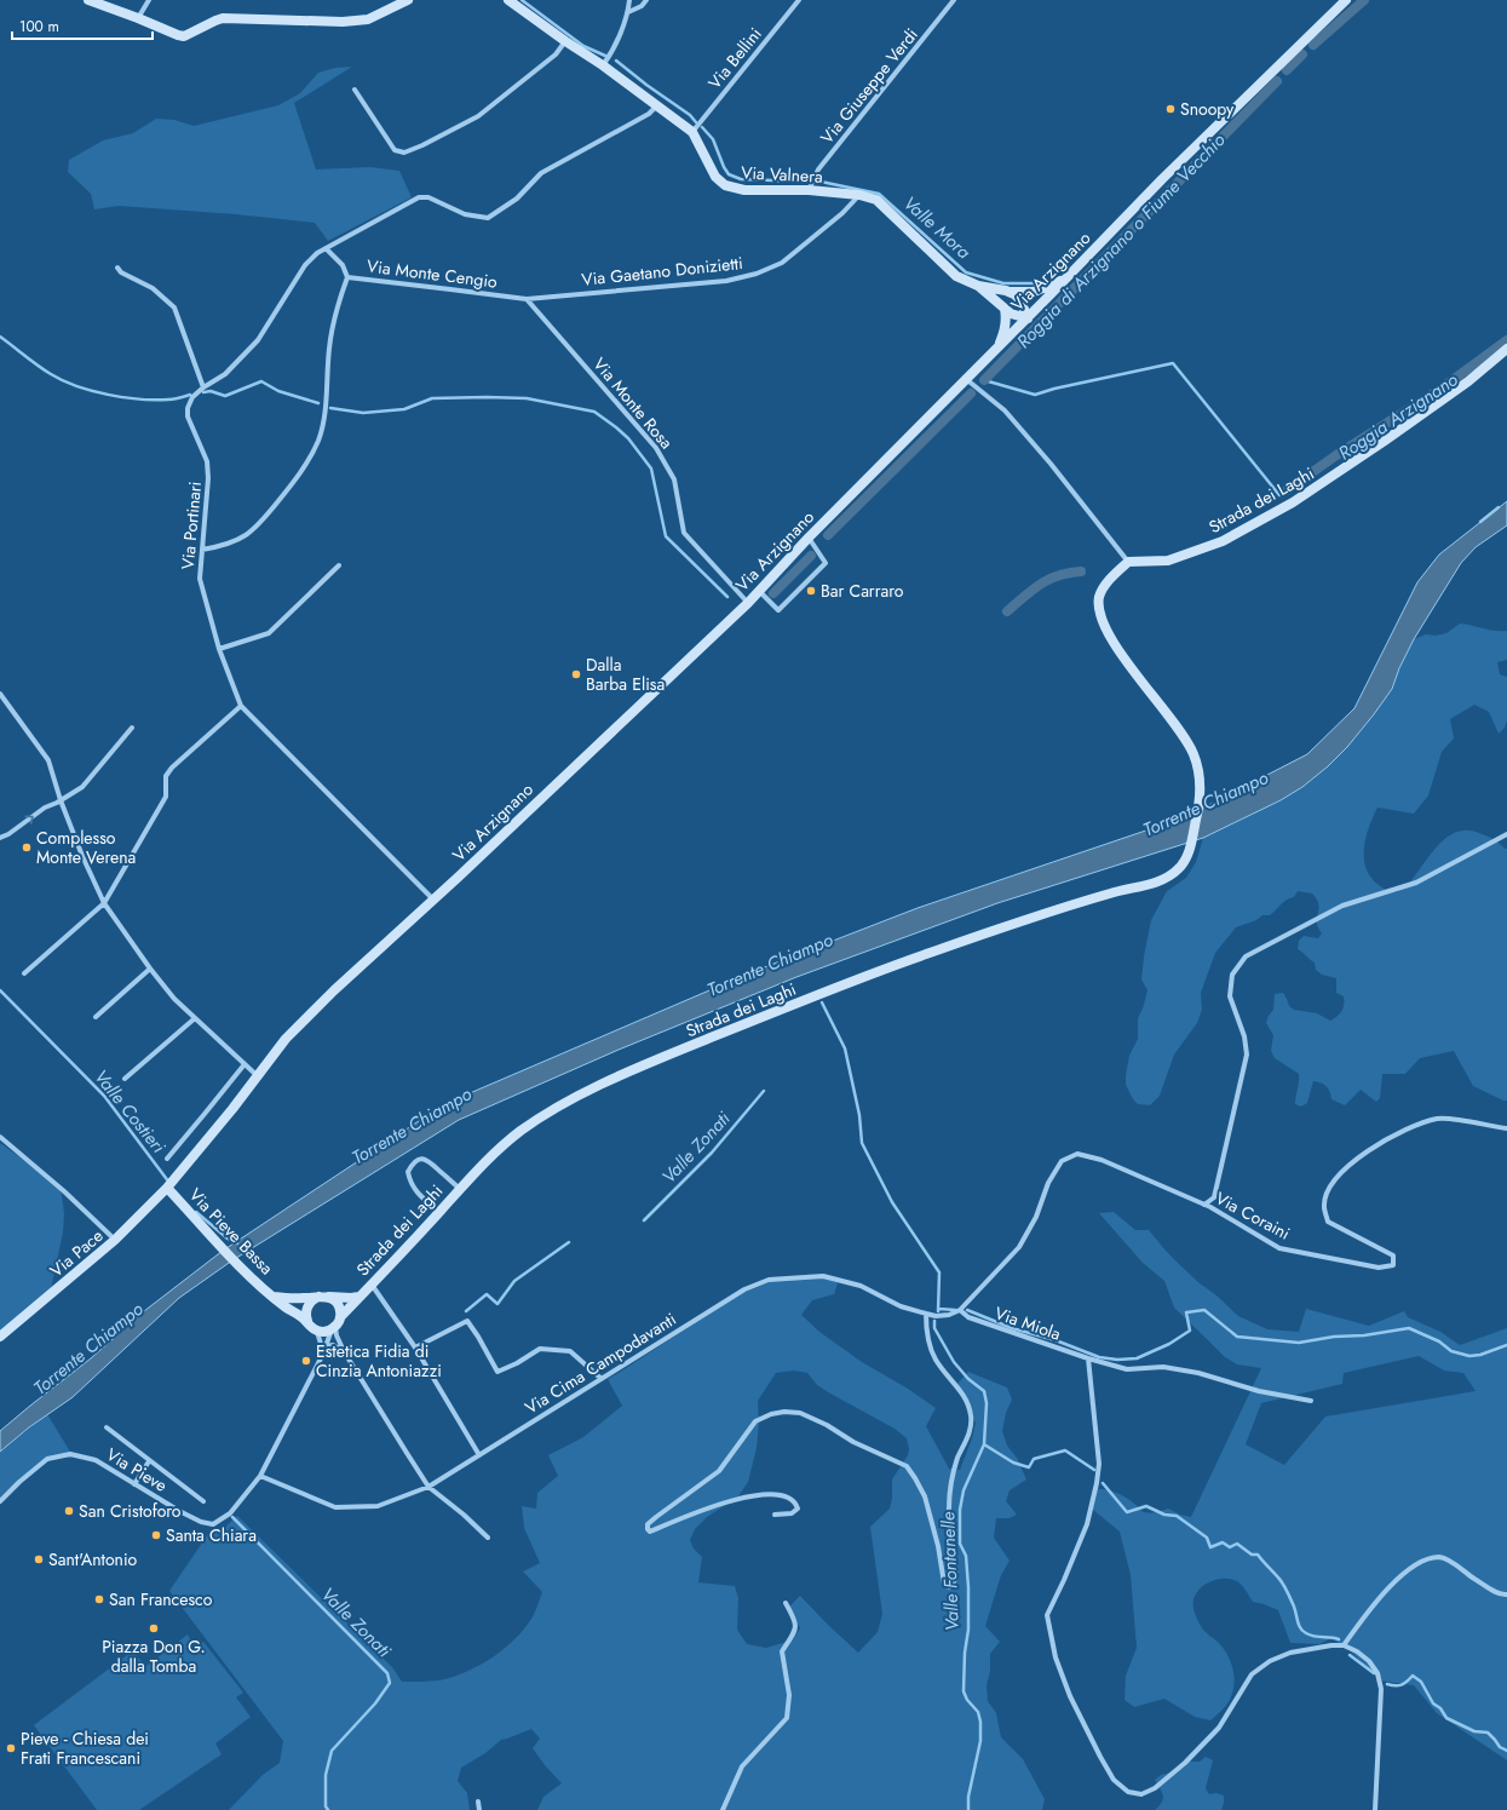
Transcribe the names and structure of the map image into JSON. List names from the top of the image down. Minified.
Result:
{"streets":{"street":["Via Bellini","Via Giuseppe Verdi","Via Valnera","Via Gaetano Donizietti","Via Arzignano","Via Monte Cengio","Via Monte Rosa","Strada dei Laghi","Via Portinari","Via Coraini","Via Pieve Bassa","Via Pace","Via Miola","Via Cima Campodavanti","Via Pieve"]},"crossings":[["Via Bellini","Via Valnera"],["Via Giuseppe Verdi","Via Valnera"],["Via Valnera","Via Gaetano Donizietti"],["Via Valnera","Via Arzignano"],["Via Valnera","Via Portinari"],["Via Gaetano Donizietti","Via Monte Cengio"],["Via Gaetano Donizietti","Via Monte Rosa"],["Via Arzignano","Via Monte Rosa"],["Via Arzignano","Via Portinari"],["Via Arzignano","Via Pace"],["Via Monte Cengio","Via Monte Rosa"],["Via Monte Cengio","Via Portinari"],["Strada dei Laghi","Via Pieve Bassa"],["Via Coraini","Via Miola"],["Via Coraini","Via Cima Campodavanti"],["Via Pieve Bassa","Via Pace"],["Via Miola","Via Cima Campodavanti"],["Via Cima Campodavanti","Via Pieve"]],"water":["Valle Mora","Roggia di Arzignano o Fiume Vecchio","Roggia Arzignano","Torrente Chiampo","Valle Costieri","Valle Zonati","Valle Fontanelle"],"places":["Snoopy","Bar Carraro","Dalla Barba Elisa","Complesso Monte Verena","Estetica Fidia di Cinzia Antoniazzi","San Cristoforo","Santa Chiara","Sant'Antonio","San Francesco","Piazza Don G. dalla Tomba","Pieve - Chiesa dei Frati Francescani"],"scale_bar":"100 m"}
